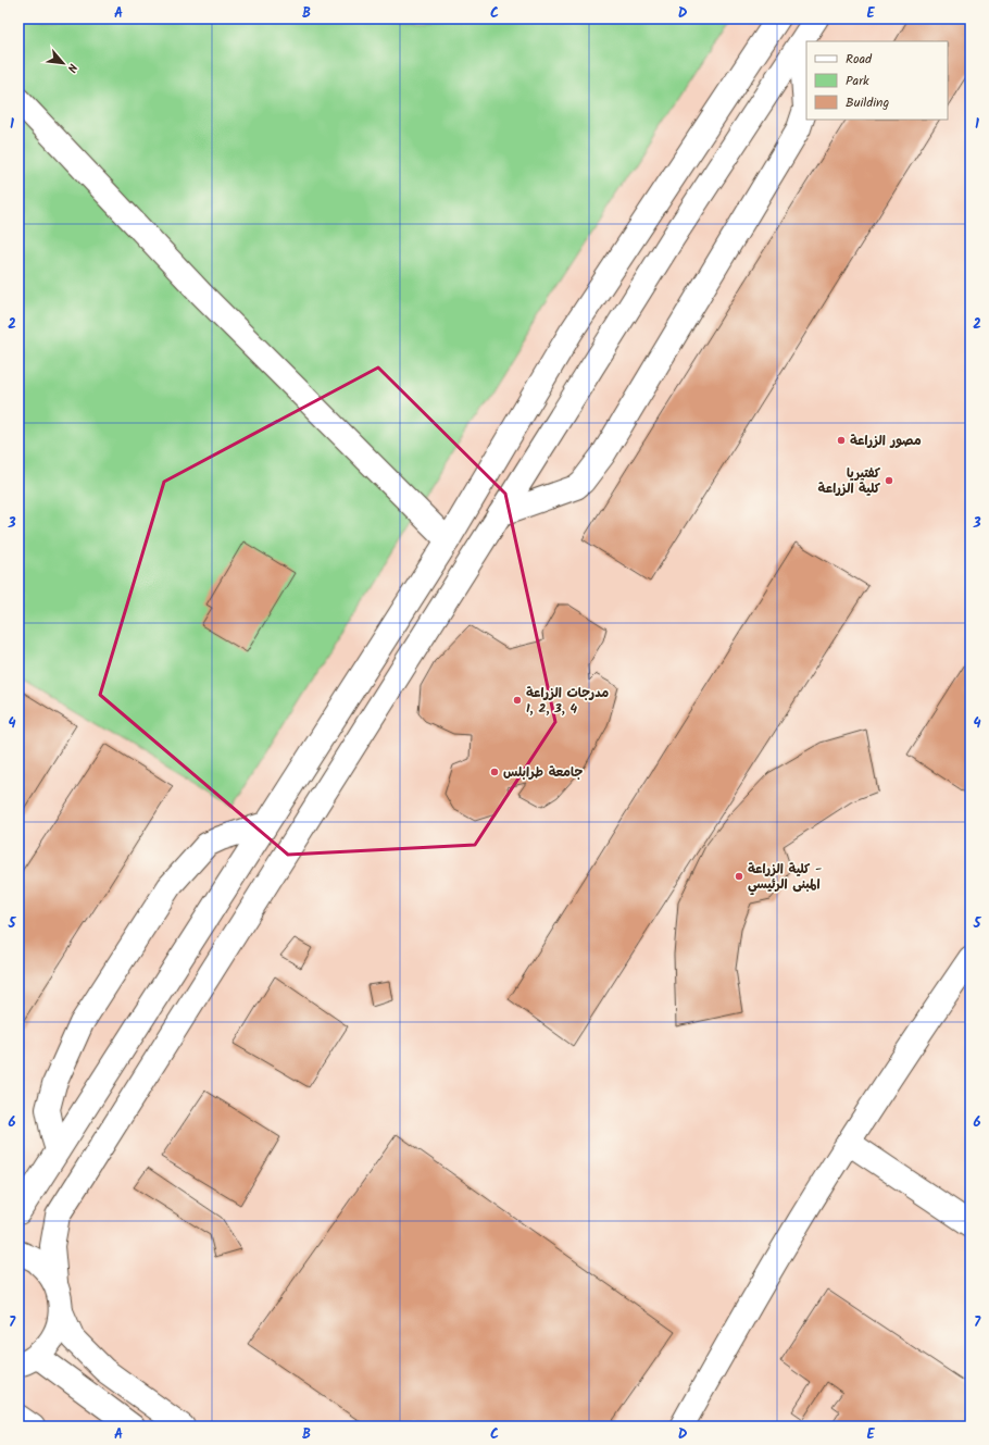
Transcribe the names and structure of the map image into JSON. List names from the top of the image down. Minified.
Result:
{"places":["مصور الزراعة","كفتيريا كلية الزراعة","مدرجات الزراعة 1, 2, 3, 4","جامعة طرابلس","كلية الزراعة - المبنى الرئيسي"],"legend":["Road","Park","Building"],"north":"bottom right","grid":{"columns":["A","B","C","D","E"],"rows":["1","2","3","4","5","6","7"]}}
